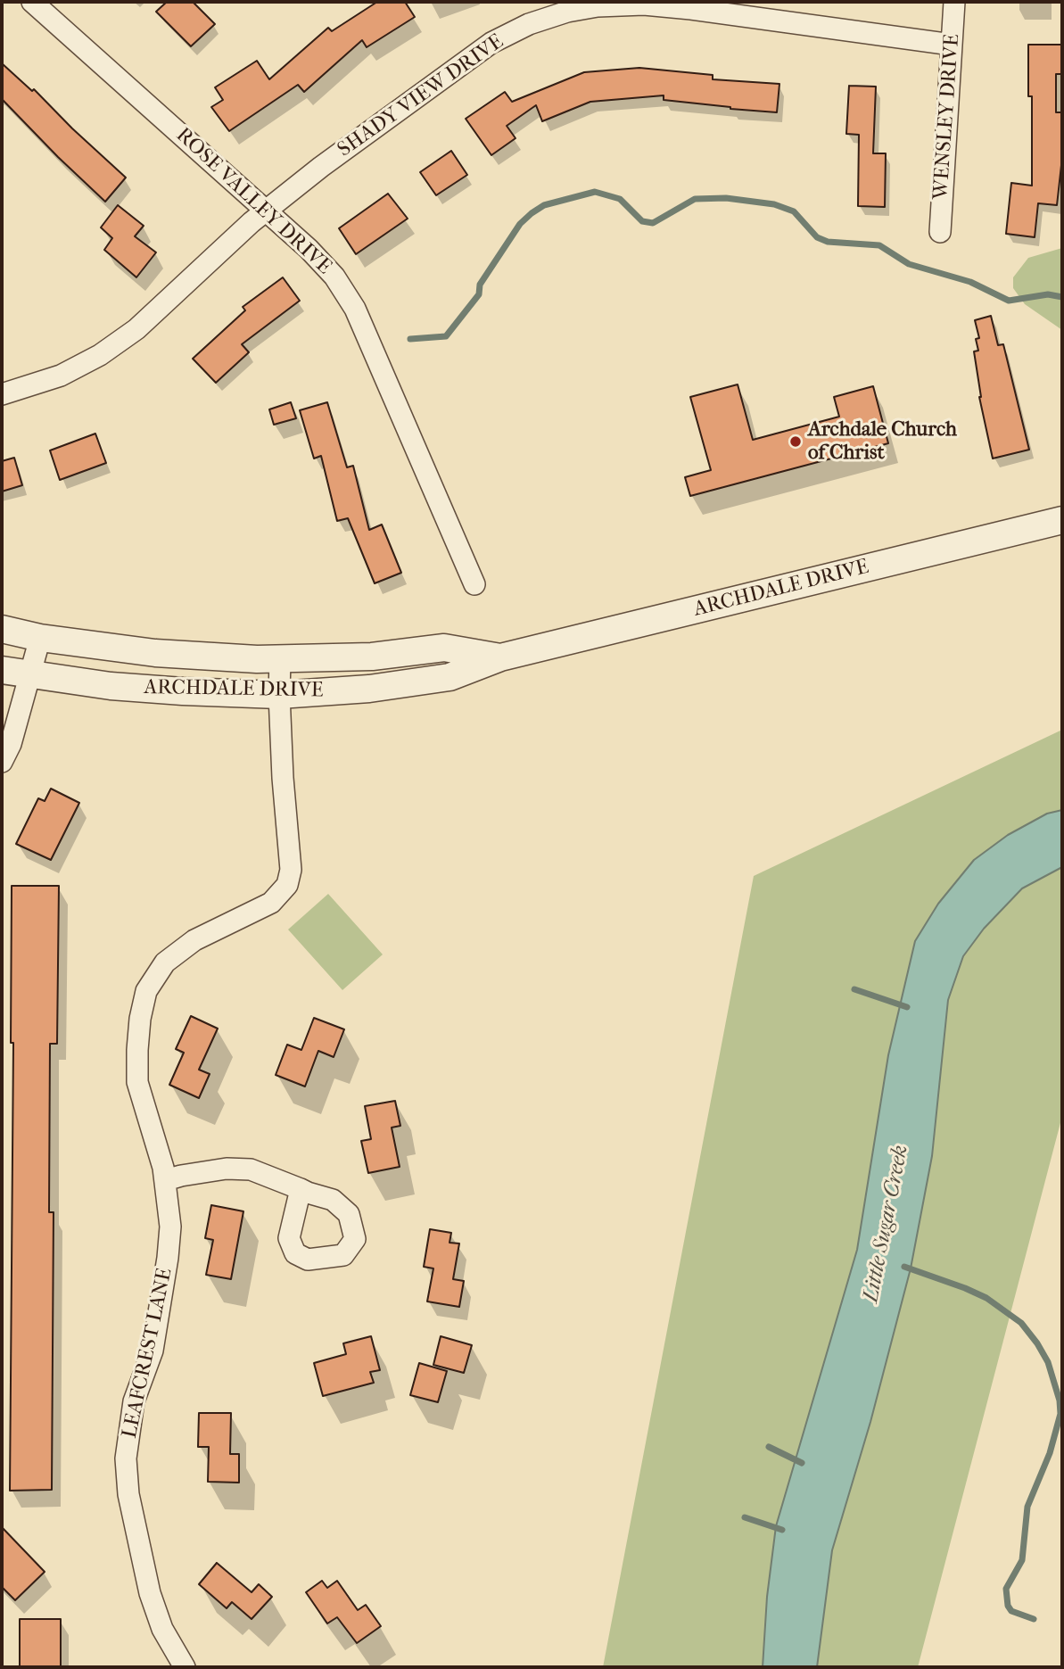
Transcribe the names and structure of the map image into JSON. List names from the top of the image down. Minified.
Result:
{"streets":{"street":["SHADY VIEW DRIVE","WENSLEY DRIVE","ROSE VALLEY DRIVE","ARCHDALE DRIVE","LEAFCREST LANE"]},"crossings":[["SHADY VIEW DRIVE","WENSLEY DRIVE"],["SHADY VIEW DRIVE","ROSE VALLEY DRIVE"],["ARCHDALE DRIVE","LEAFCREST LANE"]],"water":["Little Sugar Creek"],"places":["Archdale Church of Christ"]}
